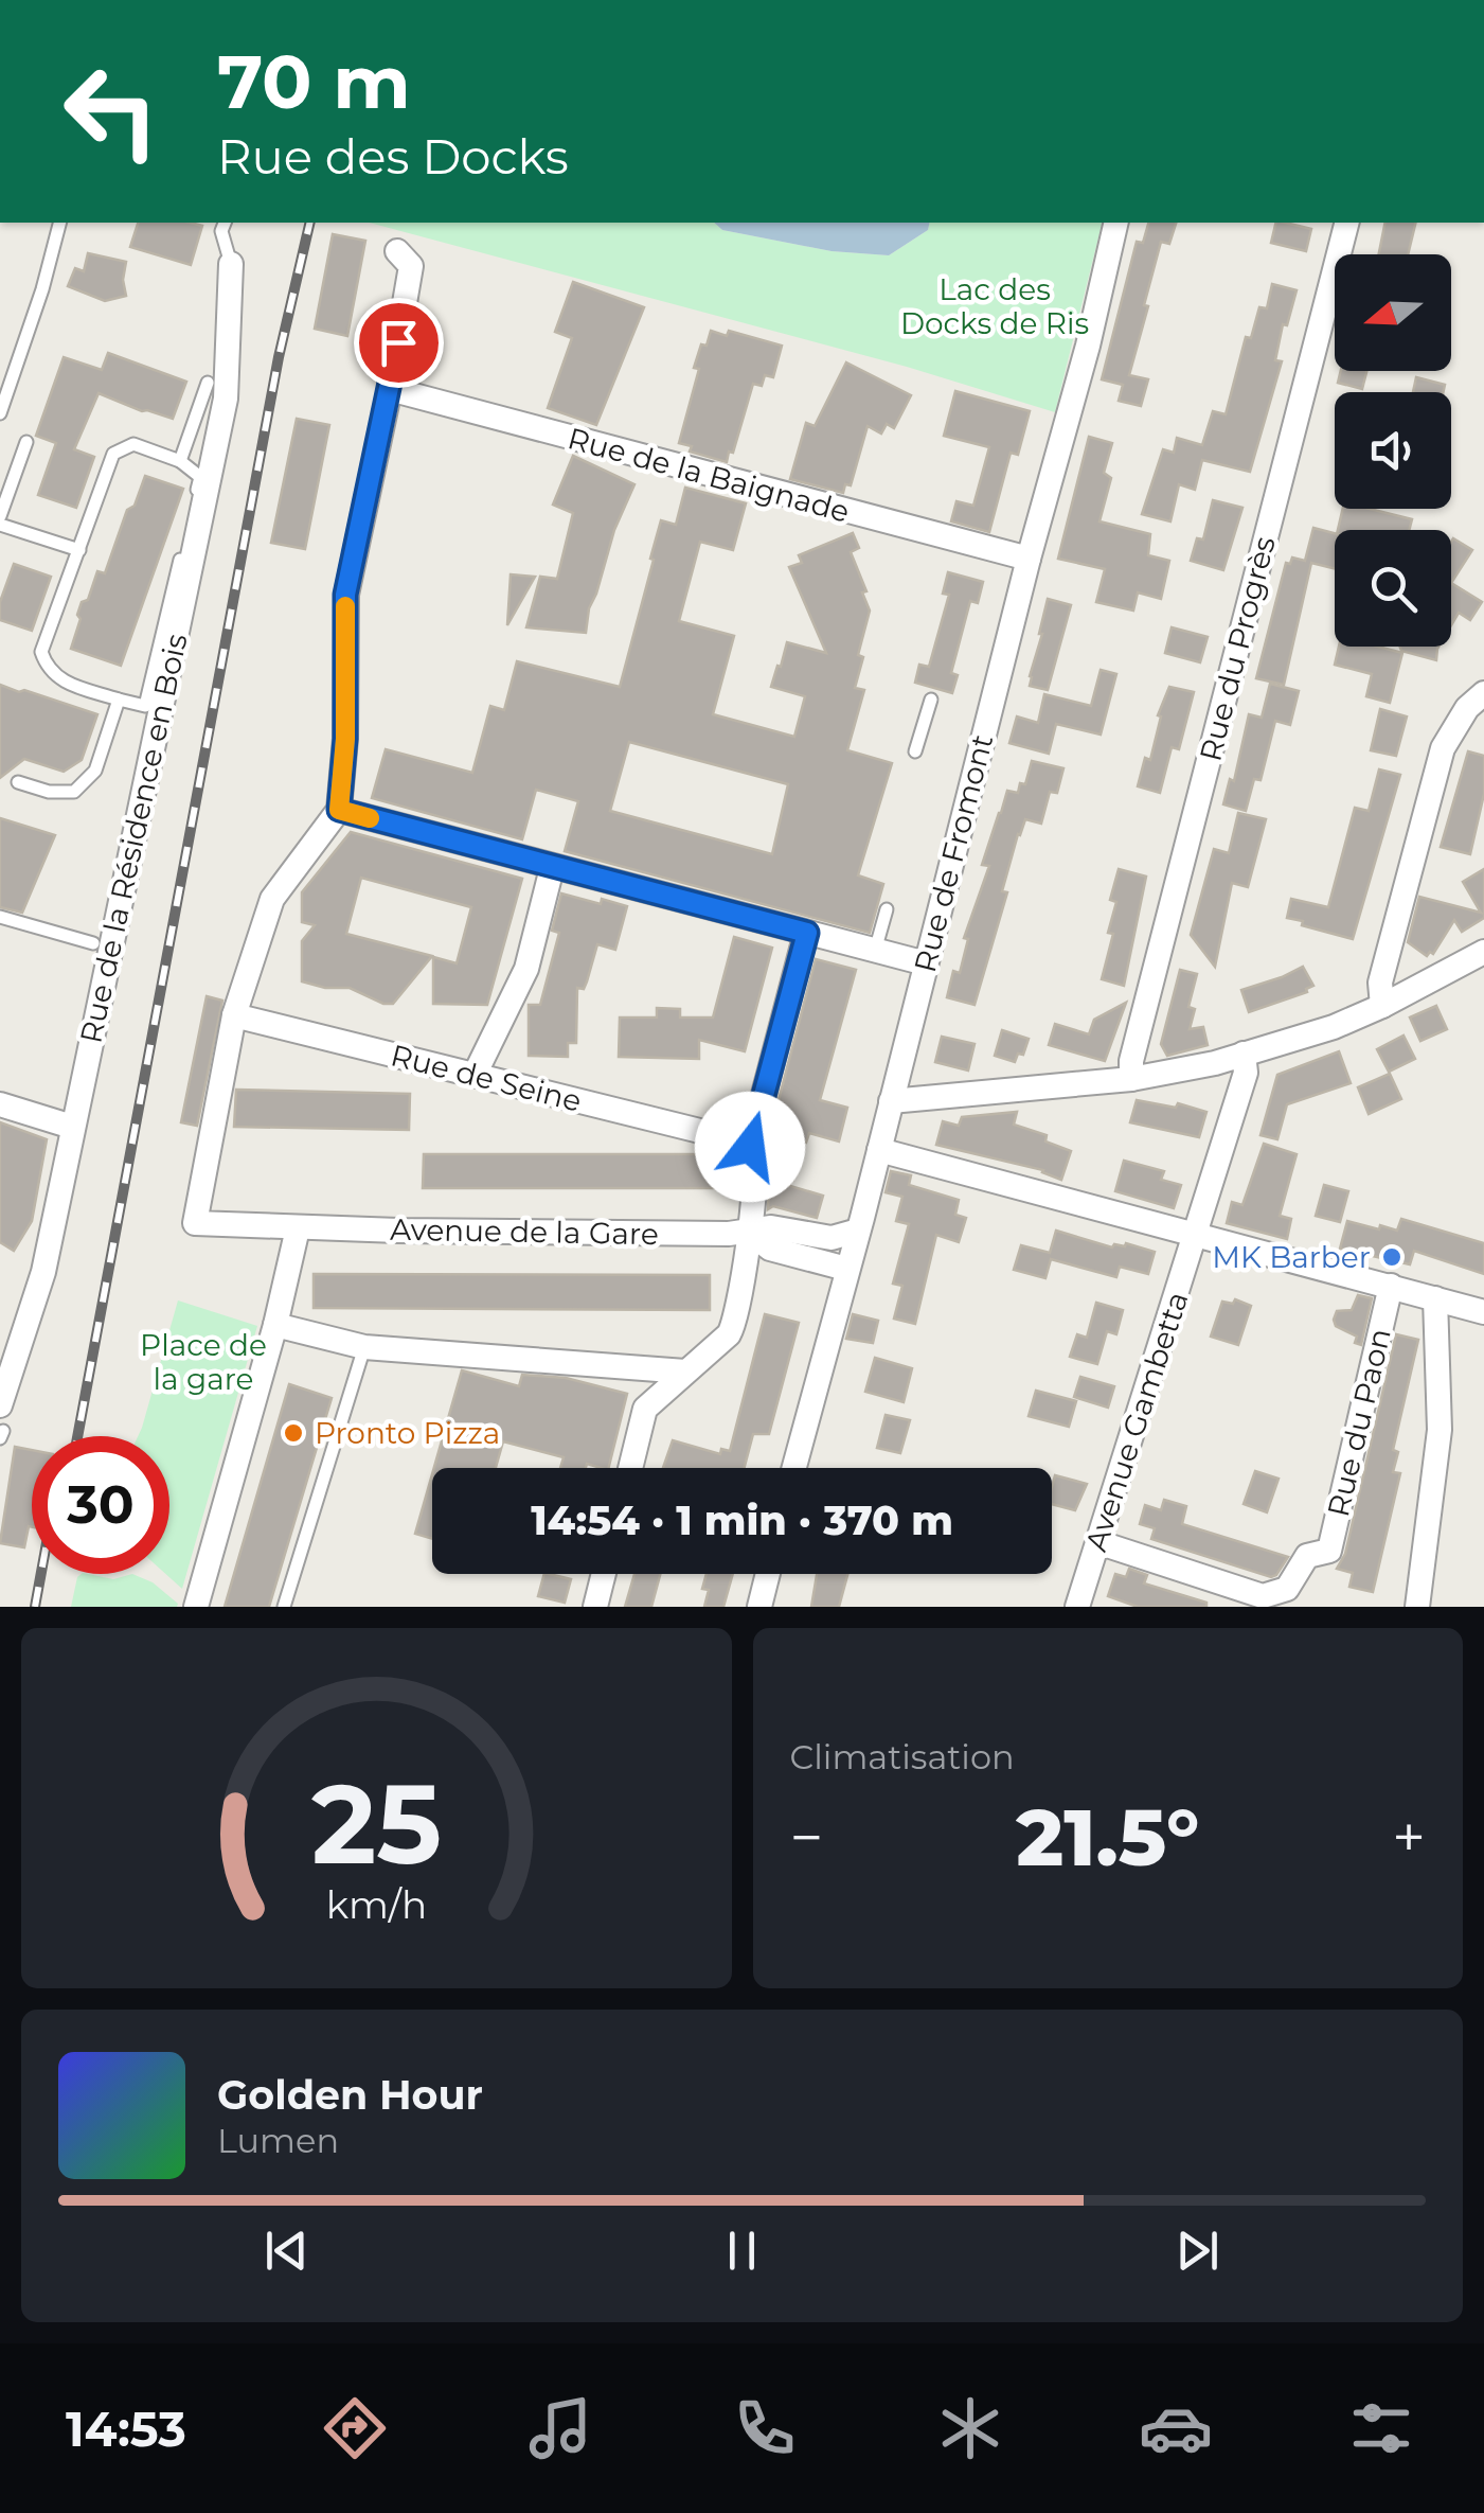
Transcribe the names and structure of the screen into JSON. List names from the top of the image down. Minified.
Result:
{"streets":{"street":["Rue de la Baignade","Rue du Progrès","Rue de la Résidence en Bois","Rue de Fromont","Rue de Seine","Avenue de la Gare","Avenue Gambetta","Rue du Paon"]},"crossings":[["Rue de la Baignade","Rue de Fromont"],["Rue de Fromont","Avenue de la Gare"],["Rue de Seine","Avenue de la Gare"],["Avenue Gambetta","Rue du Paon"]],"parks":["Lac des Docks de Ris","Place de la gare"],"places":["MK Barber","Pronto Pizza"],"north":"left","page":{"turn":["70 m","Rue des Docks"],"limit":"30","trip":"14:54 · 1 min · 370 m","tile":"Climatisation","heat":["−","21.5°","+"],"song":["Golden Hour","Lumen"],"tabs":"14:53","gauge":["25","km/h"]}}
